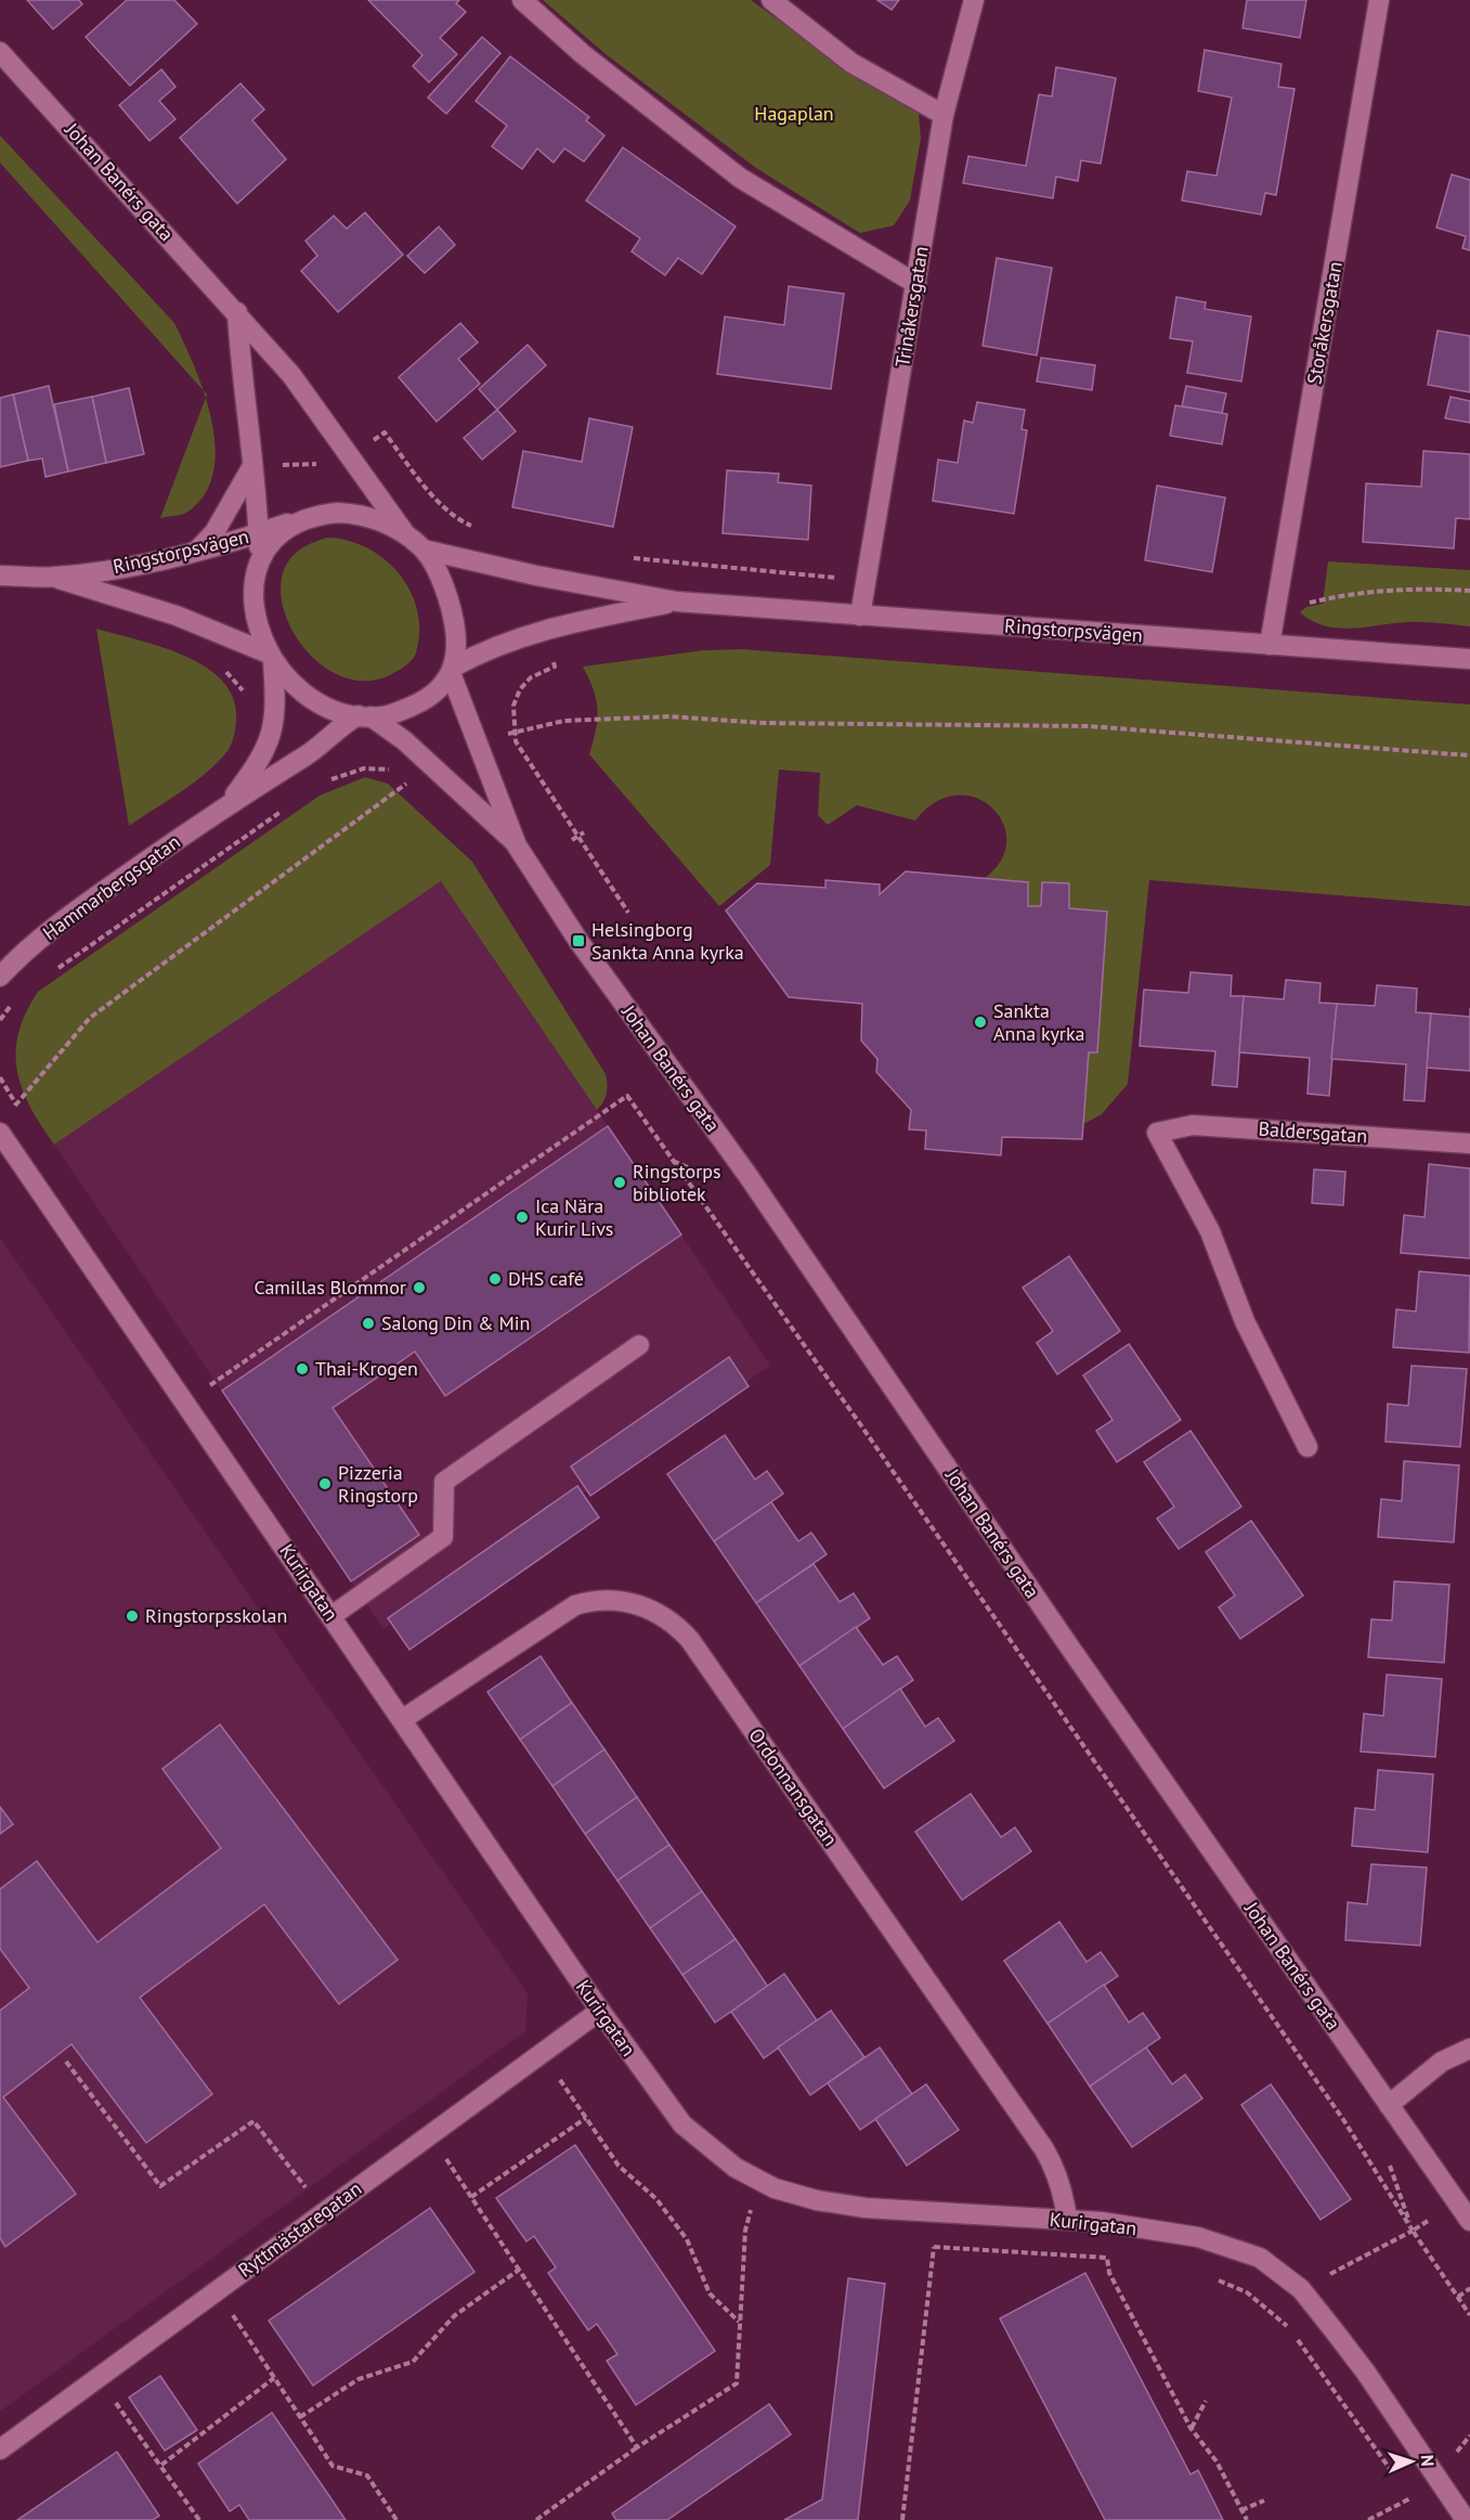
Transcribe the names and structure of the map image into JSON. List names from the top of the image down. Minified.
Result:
{"streets":{"street":["Johan Banérs gata","Trinåkersgatan","Storåkersgatan","Ringstorpsvägen","Hammarbergsgatan","Baldersgatan","Kurirgatan","Ordonnansgatan","Ryttmästaregatan"]},"crossings":[["Johan Banérs gata","Ringstorpsvägen"],["Johan Banérs gata","Hammarbergsgatan"],["Trinåkersgatan","Ringstorpsvägen"],["Storåkersgatan","Ringstorpsvägen"],["Ringstorpsvägen","Hammarbergsgatan"],["Kurirgatan","Ordonnansgatan"],["Kurirgatan","Ryttmästaregatan"]],"parks":["Hagaplan"],"places":{"transit":["Helsingborg Sankta Anna kyrka"],"other":["Sankta Anna kyrka","Ringstorps bibliotek","Ica Nära Kurir Livs","DHS café","Camillas Blommor","Salong Din & Min","Thai-Krogen","Pizzeria Ringstorp","Ringstorpsskolan"]},"north":"right"}
